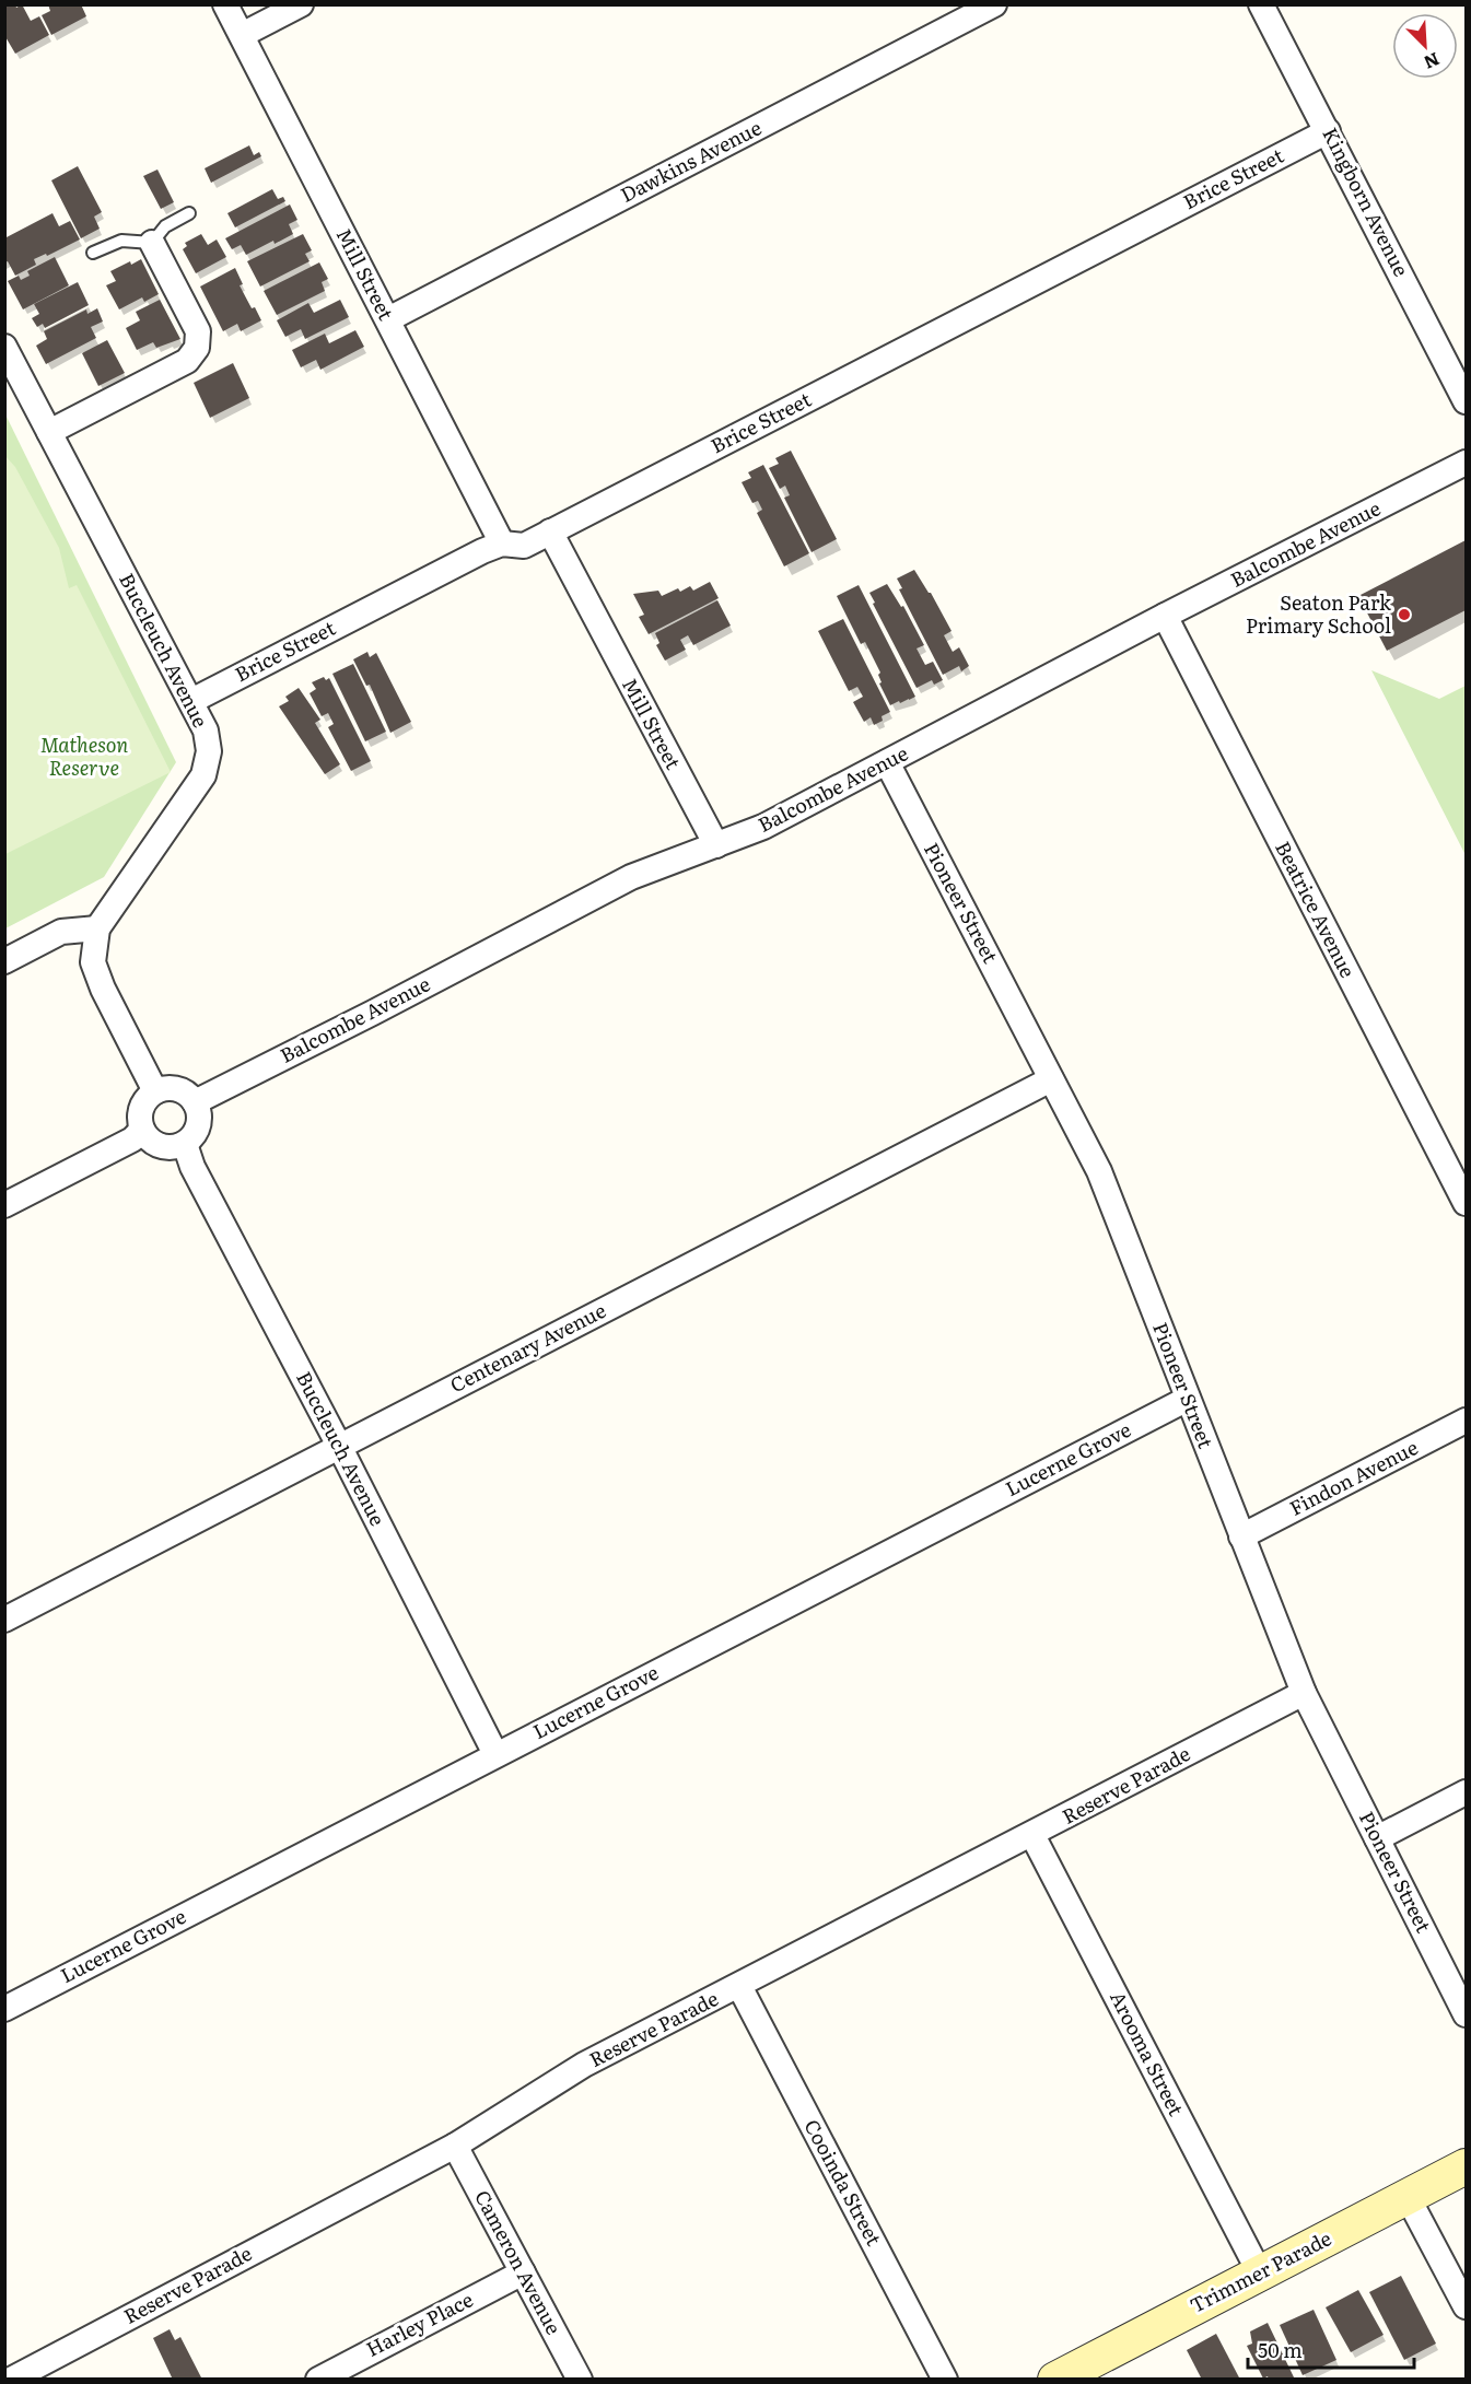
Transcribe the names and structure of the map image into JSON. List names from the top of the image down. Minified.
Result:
{"streets":{"main road":["Trimmer Parade"],"street":["Dawkins Avenue","Brice Street","Kingborn Avenue","Mill Street","Balcombe Avenue","Buccleuch Avenue","Pioneer Street","Beatrice Avenue","Centenary Avenue","Lucerne Grove","Findon Avenue","Reserve Parade","Arooma Street","Cooinda Street","Cameron Avenue","Harley Place"]},"crossings":[["Dawkins Avenue","Mill Street"],["Brice Street","Kingborn Avenue"],["Brice Street","Mill Street"],["Brice Street","Buccleuch Avenue"],["Mill Street","Balcombe Avenue"],["Balcombe Avenue","Buccleuch Avenue"],["Balcombe Avenue","Pioneer Street"],["Balcombe Avenue","Beatrice Avenue"],["Buccleuch Avenue","Centenary Avenue"],["Buccleuch Avenue","Lucerne Grove"],["Pioneer Street","Centenary Avenue"],["Pioneer Street","Lucerne Grove"],["Pioneer Street","Findon Avenue"],["Pioneer Street","Reserve Parade"],["Reserve Parade","Arooma Street"],["Reserve Parade","Cooinda Street"],["Reserve Parade","Cameron Avenue"],["Arooma Street","Trimmer Parade"],["Cameron Avenue","Harley Place"]],"parks":["Matheson Reserve"],"places":["Seaton Park Primary School"],"scale_bar":"50 m","north":"bottom right"}
